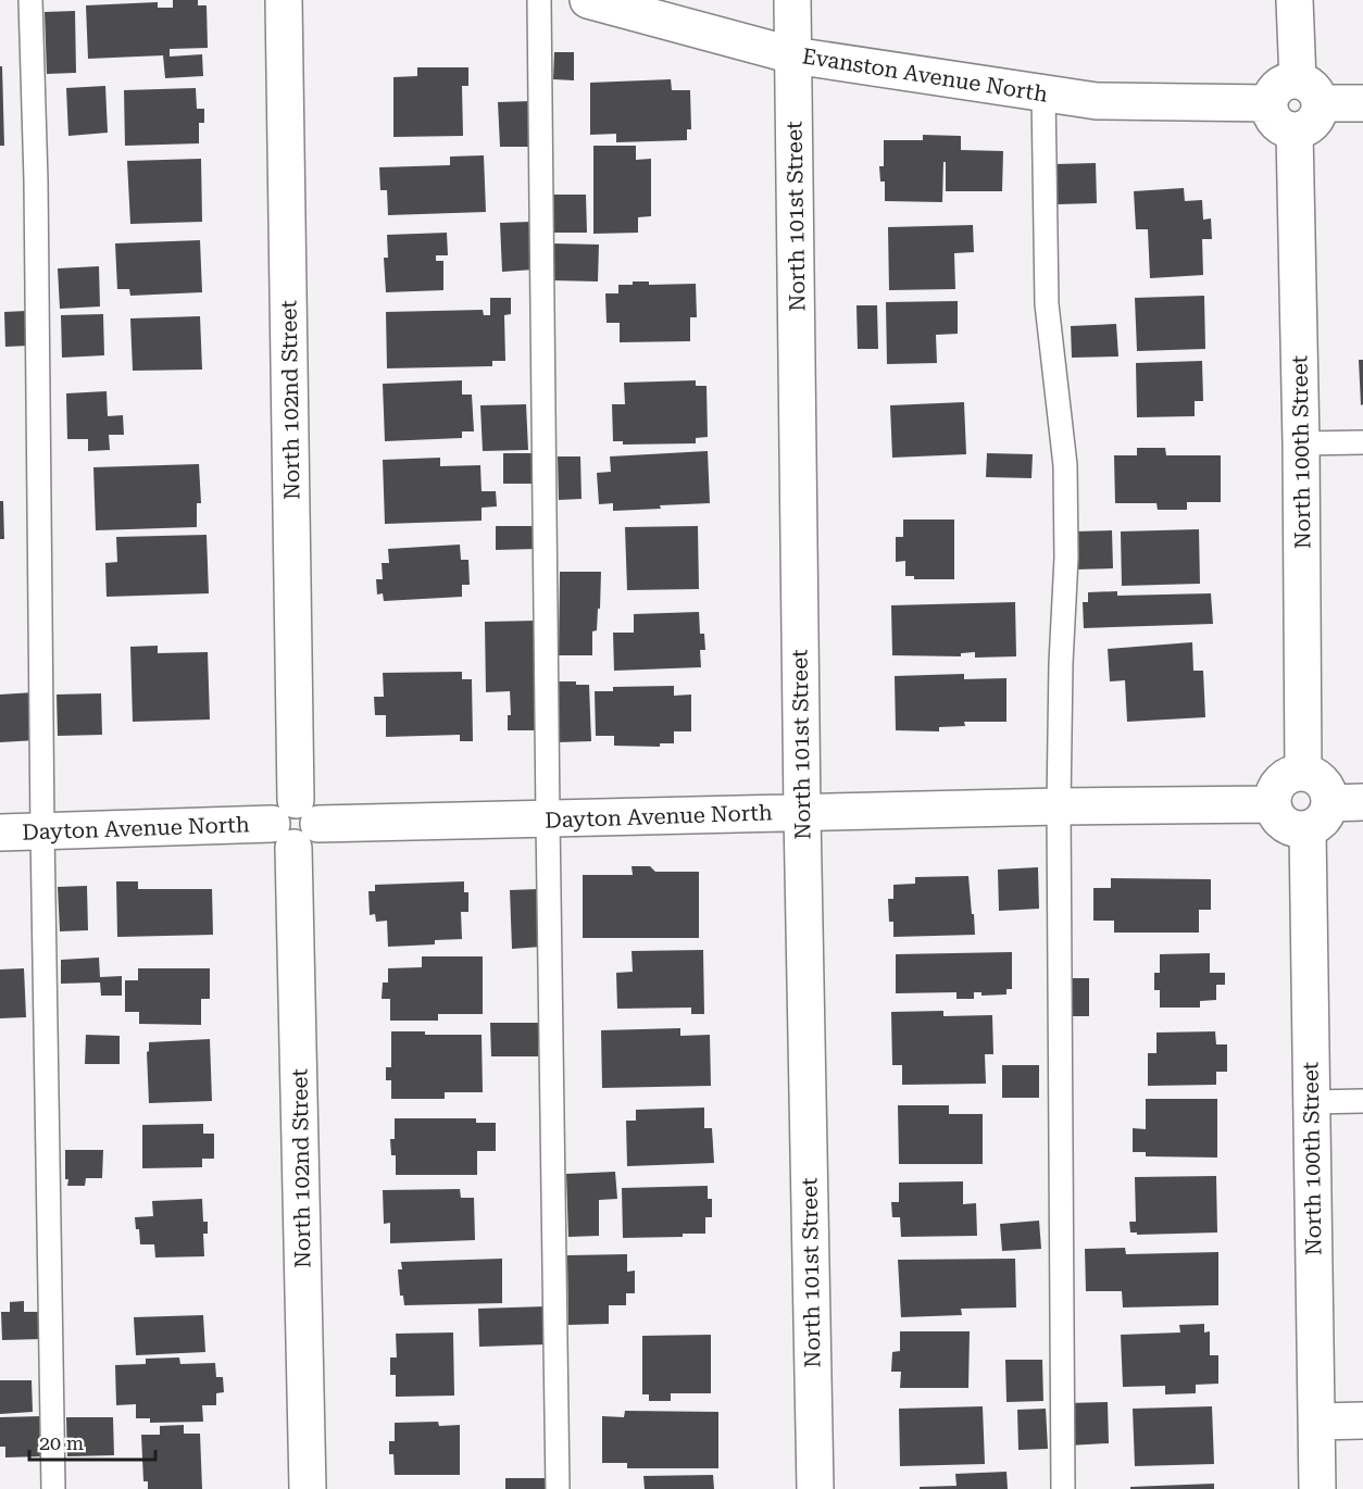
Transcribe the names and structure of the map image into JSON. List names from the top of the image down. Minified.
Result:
{"streets":{"street":["Evanston Avenue North","North 101st Street","North 102nd Street","North 100th Street","Dayton Avenue North"]},"crossings":[["Evanston Avenue North","North 101st Street"],["Evanston Avenue North","North 100th Street"],["North 101st Street","Dayton Avenue North"],["North 102nd Street","Dayton Avenue North"],["North 100th Street","Dayton Avenue North"]],"scale_bar":"20 m"}
